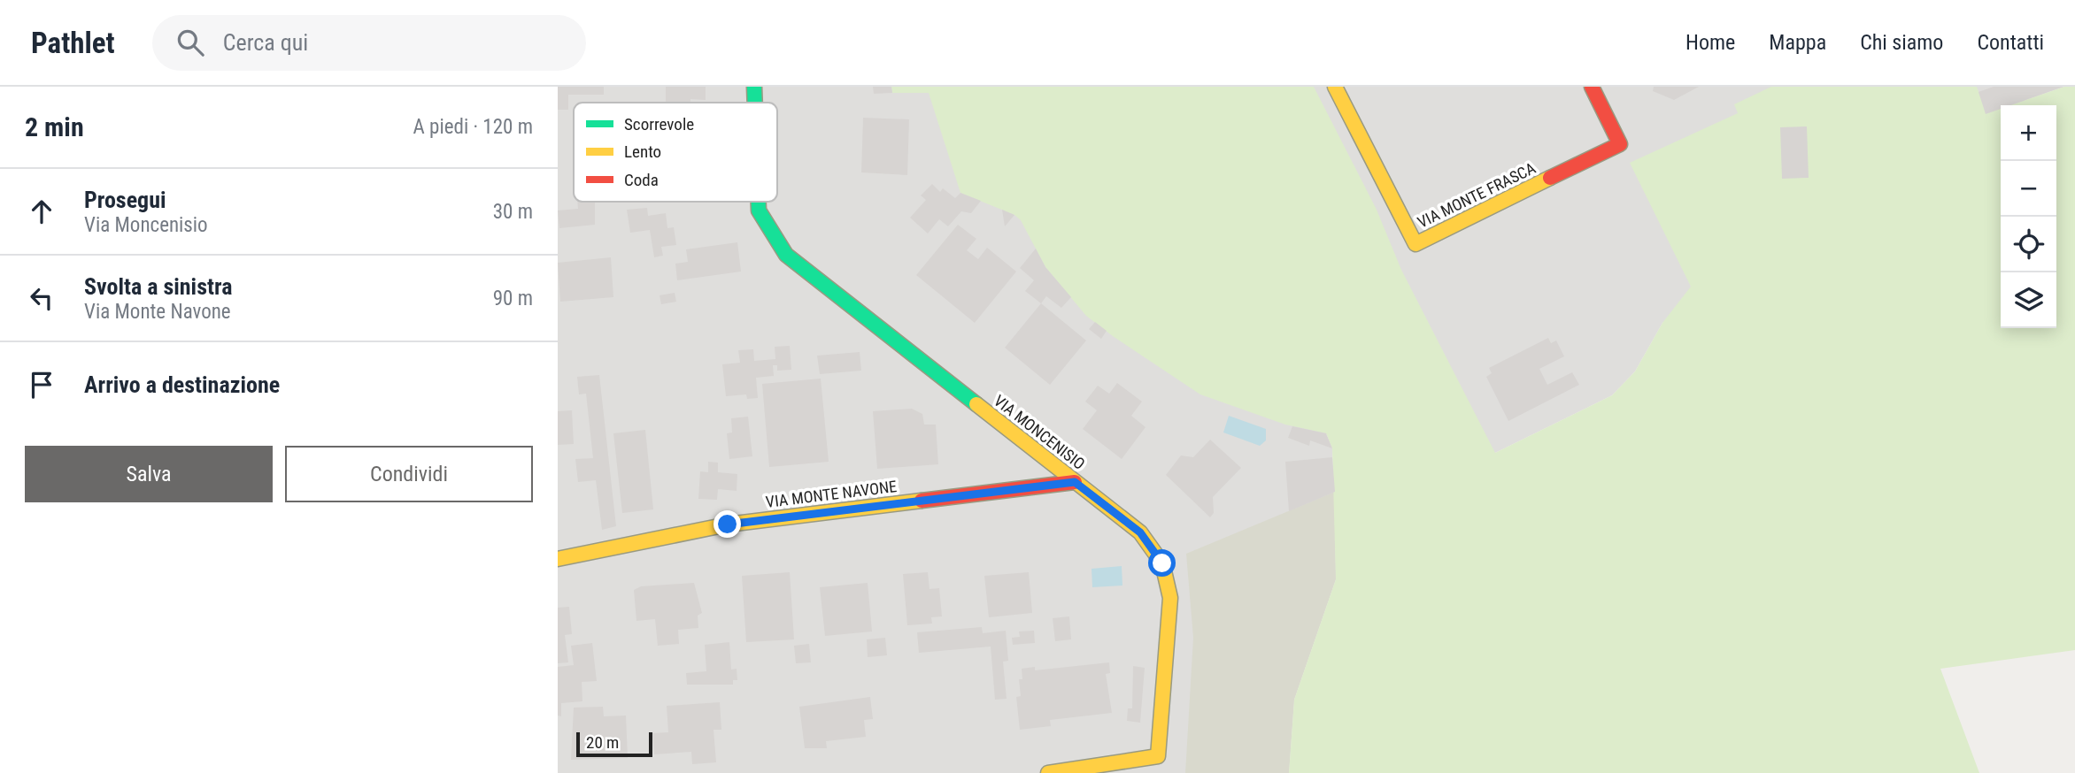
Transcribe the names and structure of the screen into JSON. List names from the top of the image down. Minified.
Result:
{"streets":{"street":["VIA MONTE FRASCA","VIA MONCENISIO","VIA MONTE NAVONE"]},"crossings":[["VIA MONCENISIO","VIA MONTE NAVONE"]],"legend":["Scorrevole","Lento","Coda"],"scale_bar":"20 m","page":{"header":"Pathlet","search":"Cerca qui","nav":["Home","Mappa","Chi siamo","Contatti"],"heading":["2 min","A piedi · 120 m"],"map_buttons":["+","−"],"list":[["Prosegui","Via Moncenisio","30 m"],["Svolta a sinistra","Via Monte Navone","90 m"],"Arrivo a destinazione"],"buttons":["Salva","Condividi"],"scale":"20 m"}}
